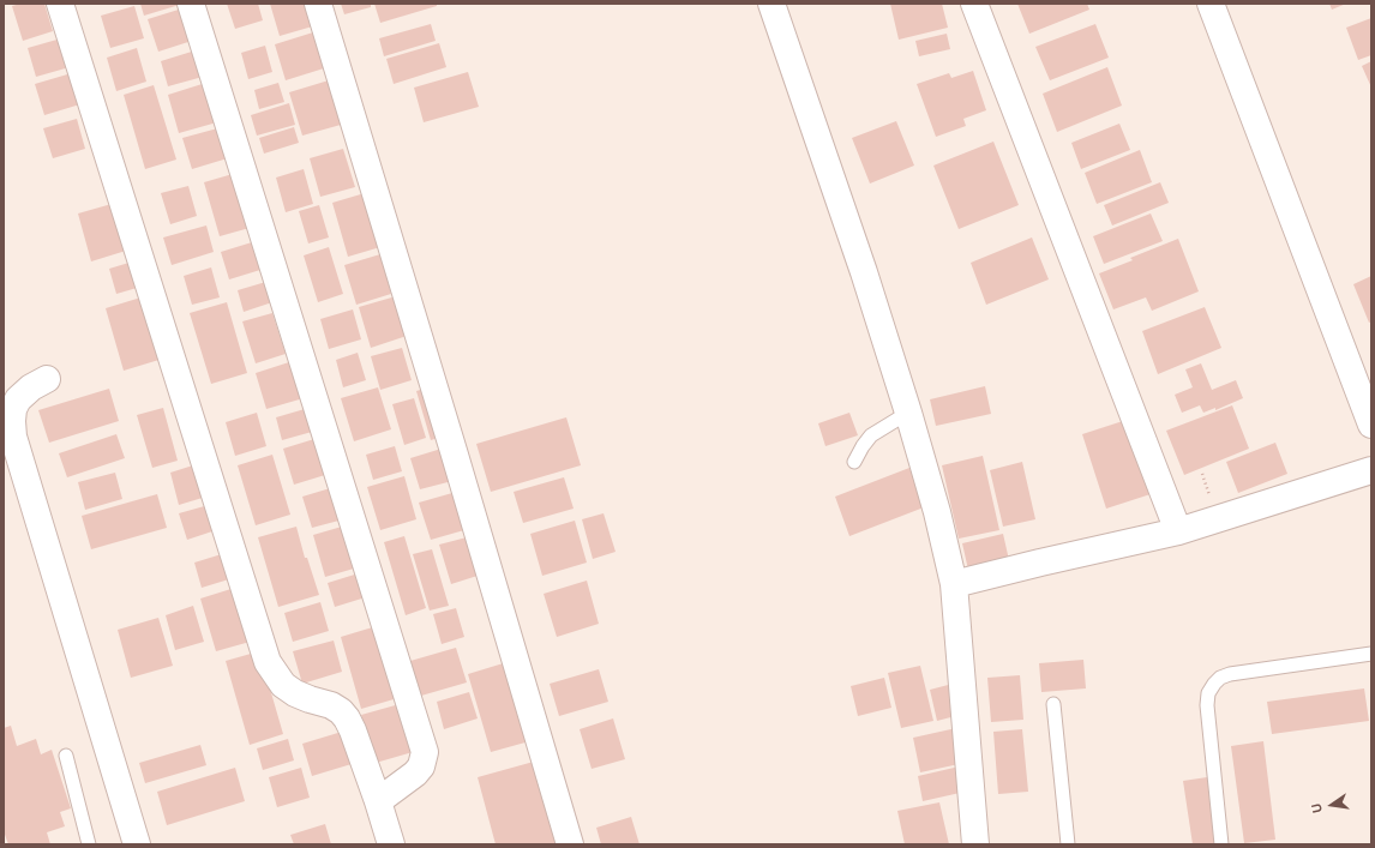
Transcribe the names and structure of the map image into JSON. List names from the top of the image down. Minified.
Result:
{"north":"left"}
